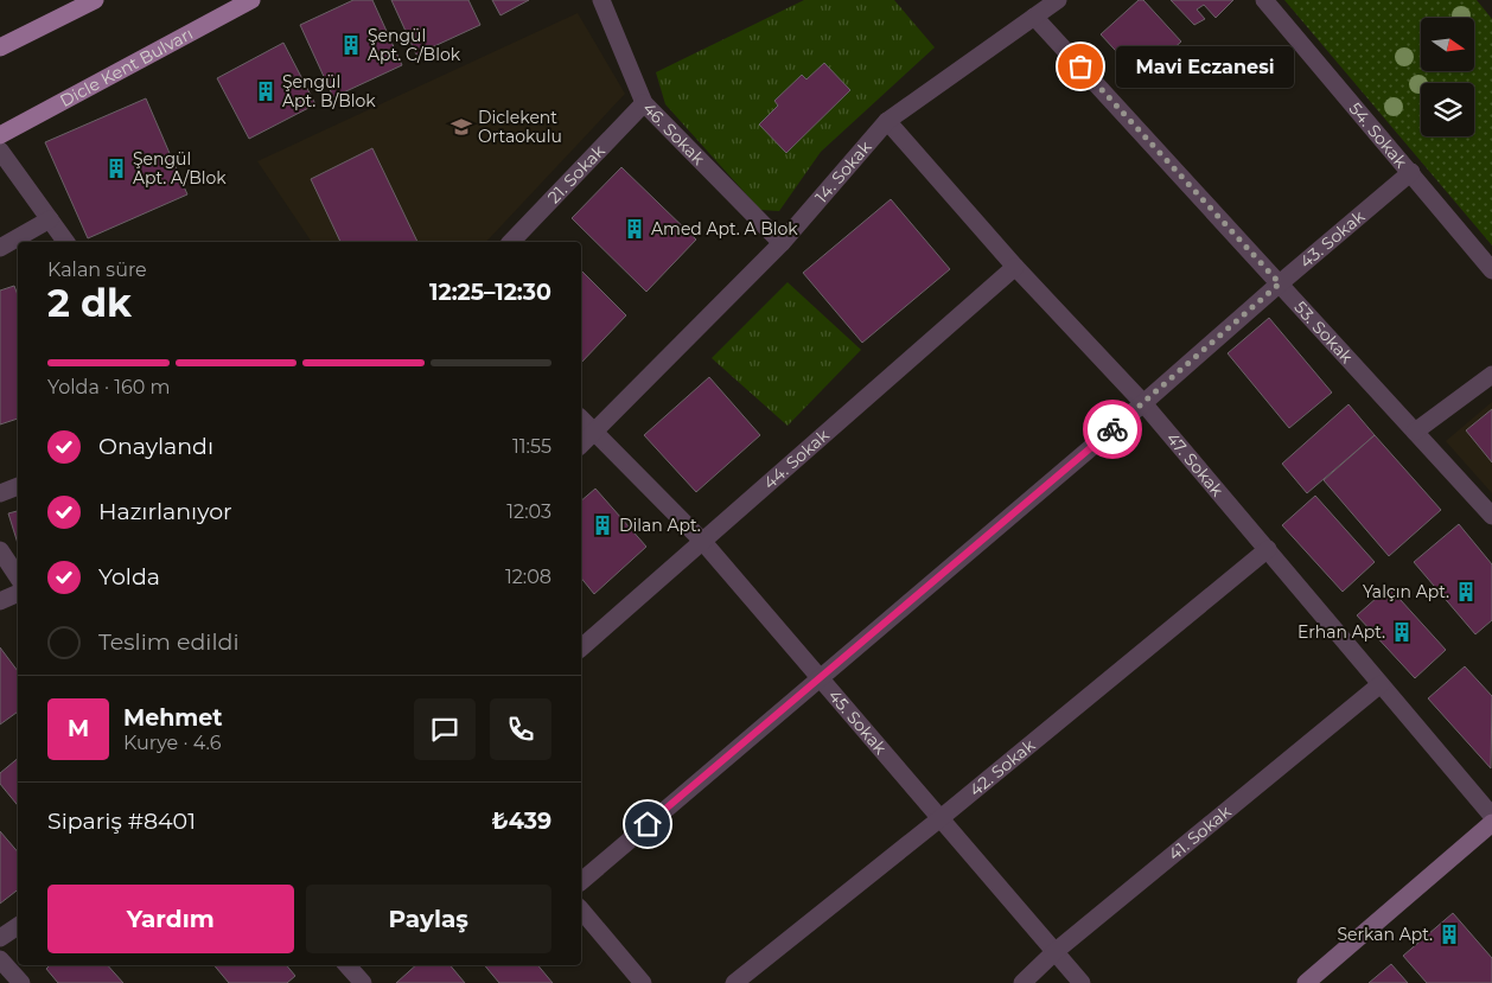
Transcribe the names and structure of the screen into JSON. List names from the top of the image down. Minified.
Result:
{"streets":{"main road":["Dicle Kent Bulvarı"],"street":["46. Sokak","54. Sokak","14. Sokak","21. Sokak","43. Sokak","53. Sokak","44. Sokak","47. Sokak","45. Sokak","42. Sokak","41. Sokak"]},"crossings":[["46. Sokak","14. Sokak"],["46. Sokak","21. Sokak"],["54. Sokak","43. Sokak"],["14. Sokak","53. Sokak"],["14. Sokak","47. Sokak"],["14. Sokak","45. Sokak"],["43. Sokak","53. Sokak"],["43. Sokak","47. Sokak"],["43. Sokak","45. Sokak"],["44. Sokak","47. Sokak"],["44. Sokak","45. Sokak"],["47. Sokak","42. Sokak"],["47. Sokak","41. Sokak"],["45. Sokak","42. Sokak"],["45. Sokak","41. Sokak"]],"places":{"building":["Şengül Apt. C/Blok","Şengül Apt. B/Blok","Şengül Apt. A/Blok","Amed Apt. A Blok","Dilan Apt.","Yalçın Apt.","Erhan Apt.","Serkan Apt."],"other":["Mavi Eczanesi"],"school or university":["Diclekent Ortaokulu"]},"north":"right","page":{"bubble":"Mavi Eczanesi","heading":["2 dk","Kalan süre","12:25–12:30"],"panel":["Mehmet","Kurye · 4.6","Sipariş #8401","₺439"],"bar":"Yolda · 160 m","list":[["Onaylandı","11:55"],["Hazırlanıyor","12:03"],["Yolda","12:08"],"Teslim edildi"],"round":"M","buttons":["Yardım","Paylaş"]}}
